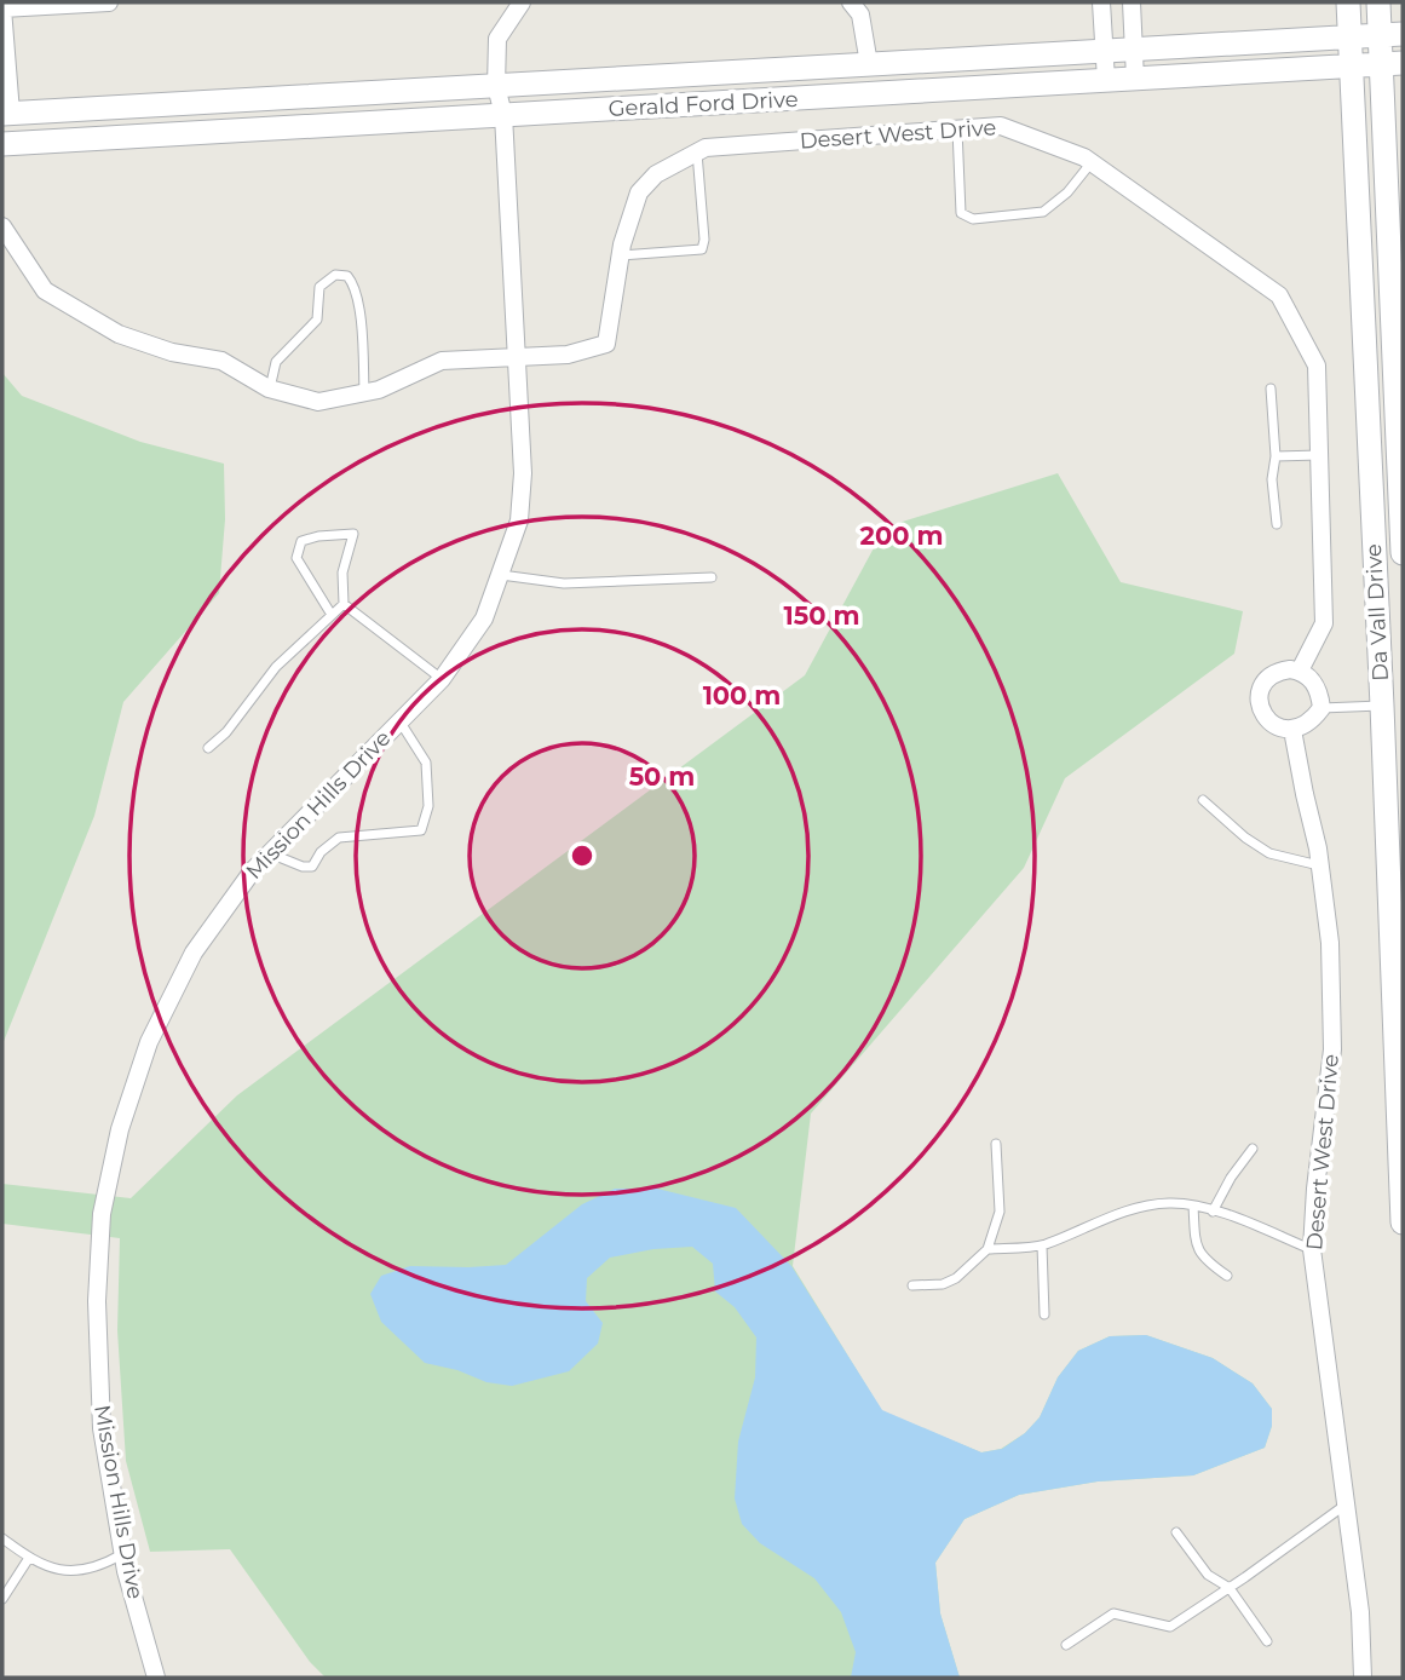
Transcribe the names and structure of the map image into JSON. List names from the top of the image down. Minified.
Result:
{"streets":{"main road":["Gerald Ford Drive","Da Vall Drive"],"street":["Desert West Drive","Mission Hills Drive"]},"crossings":[["Gerald Ford Drive","Da Vall Drive"],["Gerald Ford Drive","Mission Hills Drive"],["Desert West Drive","Mission Hills Drive"]],"rings":["200 m","150 m","100 m","50 m"]}
